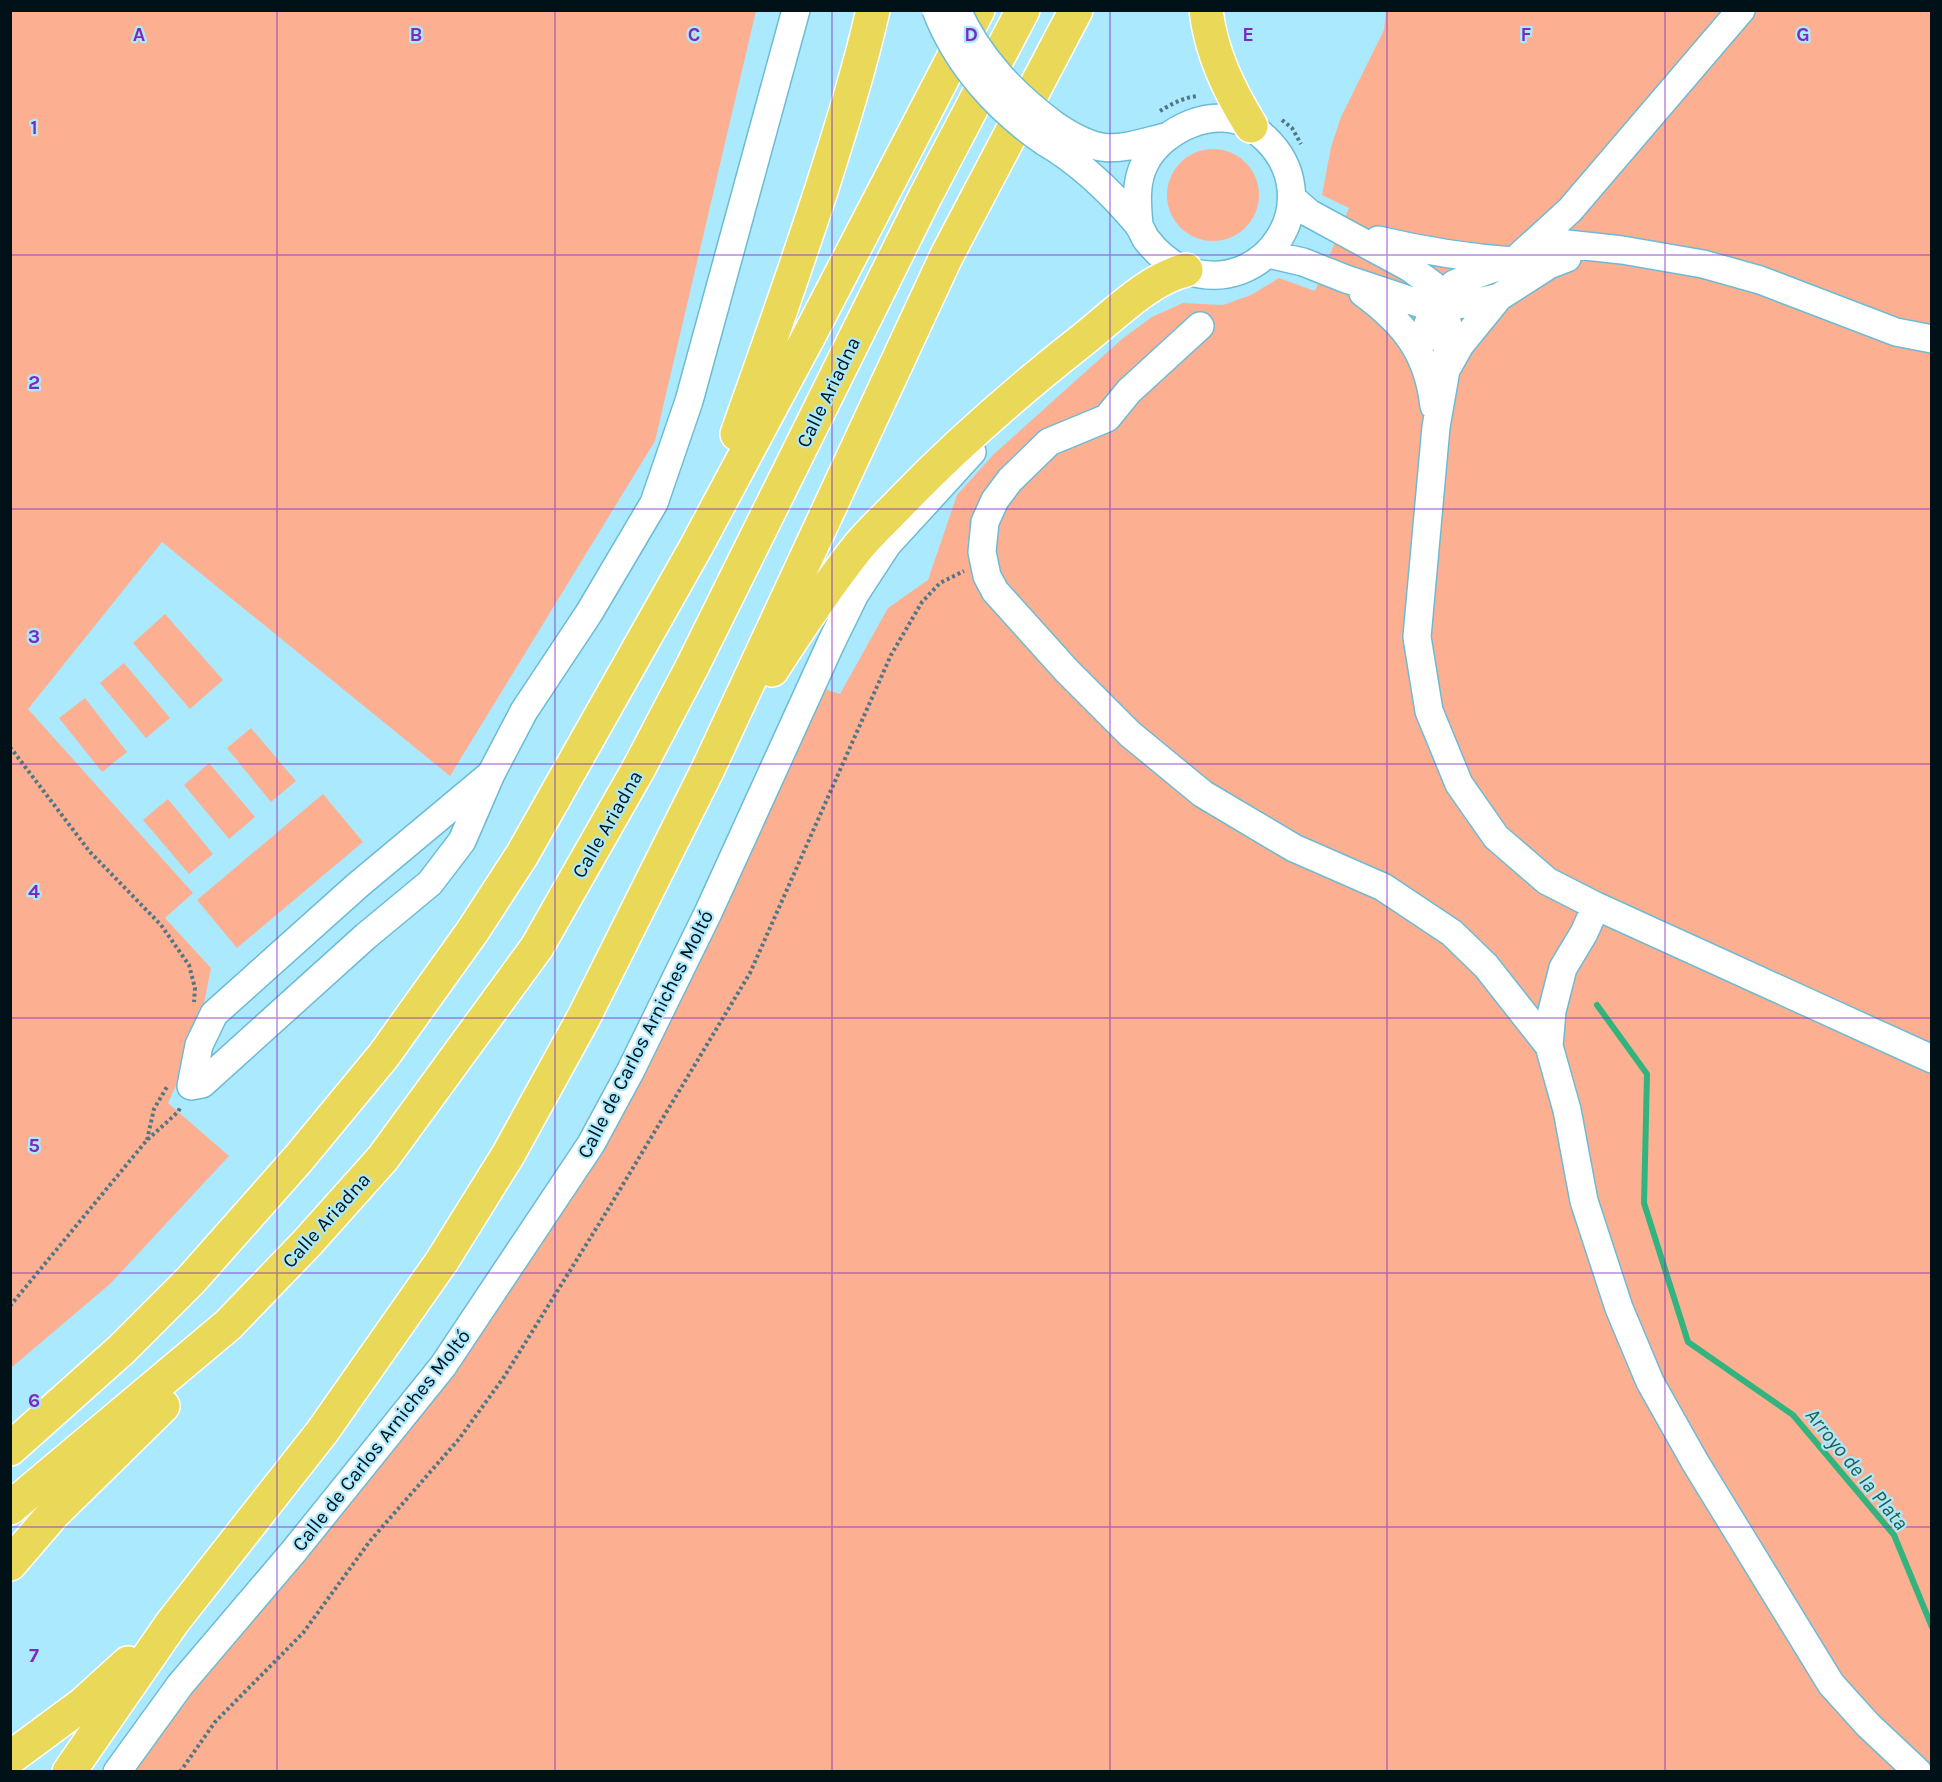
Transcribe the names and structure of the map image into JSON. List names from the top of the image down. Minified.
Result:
{"streets":{"highway":["Calle Ariadna"],"street":["Calle de Carlos Arniches Moltó"]},"water":["Arroyo de la Plata"],"grid":{"columns":["A","B","C","D","E","F","G"],"rows":["1","2","3","4","5","6","7"]}}
